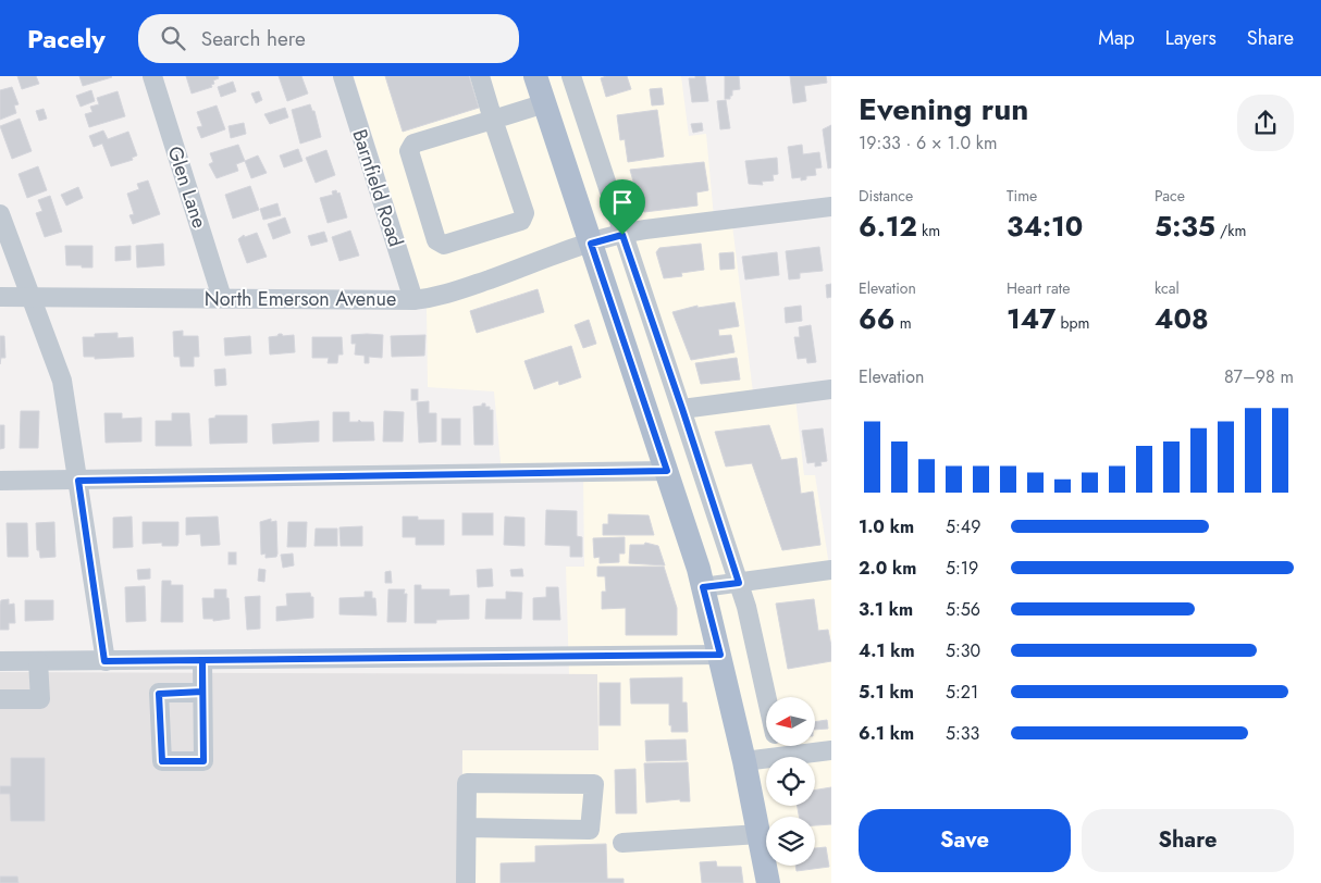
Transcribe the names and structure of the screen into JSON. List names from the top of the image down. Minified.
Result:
{"streets":{"street":["Glen Lane","Barnfield Road","North Emerson Avenue"]},"crossings":[["Glen Lane","North Emerson Avenue"],["Barnfield Road","North Emerson Avenue"]],"north":"left","page":{"header":"Pacely","search":"Search here","nav":["Map","Layers","Share"],"heading":["Evening run","19:33 · 6 × 1.0 km"],"stats":[["Distance","6.12 km"],["Time","34:10"],["Pace","5:35 /km"],["Elevation","66 m"],["Heart rate","147 bpm"],["kcal","408"]],"chart":["Elevation","87–98 m"],"list":[{"name":"1.0 km","note":"5:49"},{"name":"2.0 km","note":"5:19"},{"name":"3.1 km","note":"5:56"},{"name":"4.1 km","note":"5:30"},{"name":"5.1 km","note":"5:21"},{"name":"6.1 km","note":"5:33"}],"buttons":["Save","Share"]}}
